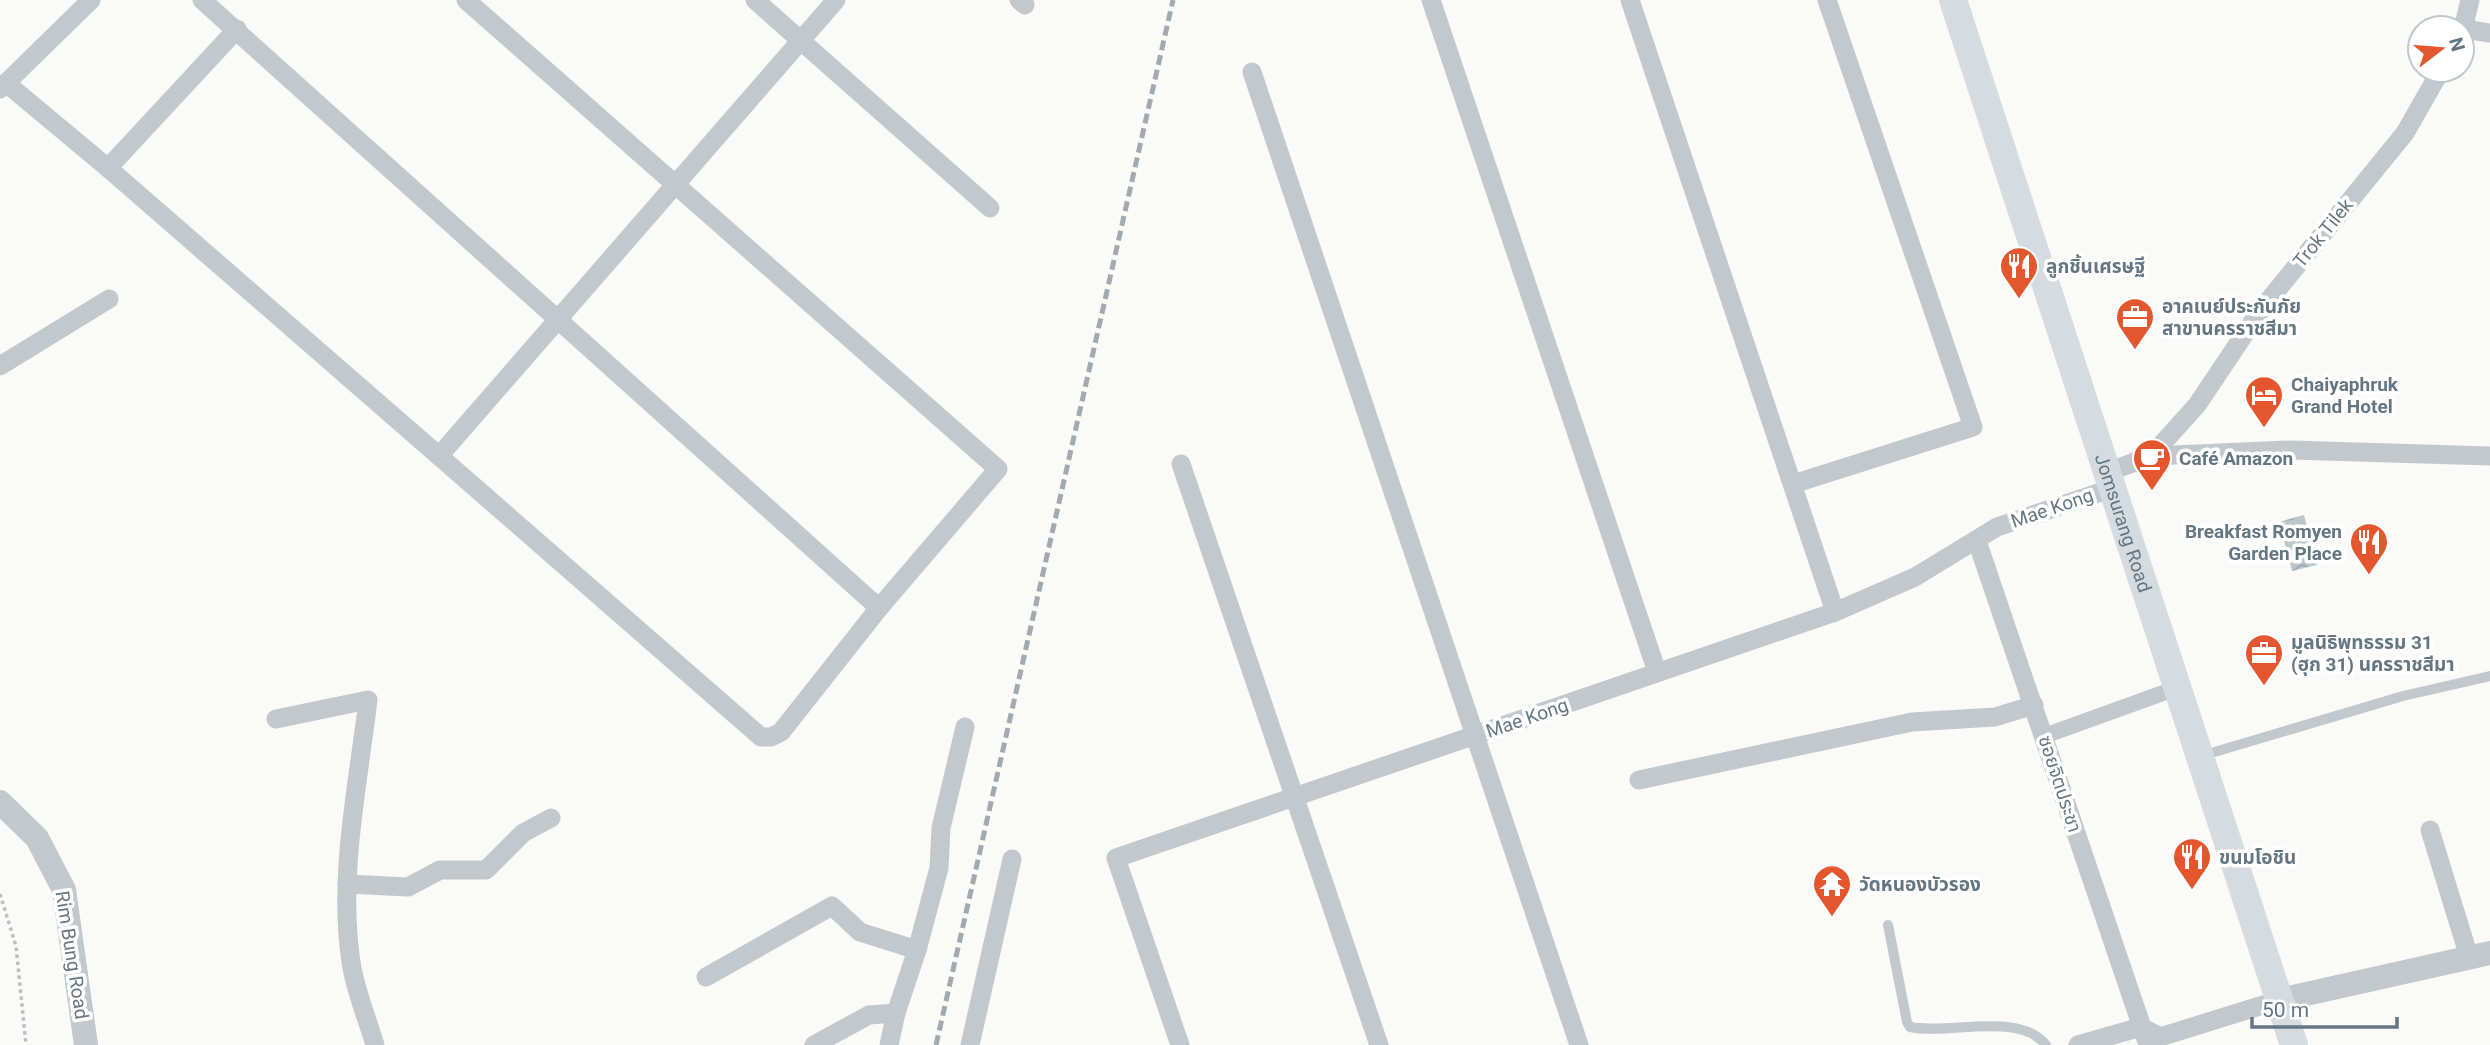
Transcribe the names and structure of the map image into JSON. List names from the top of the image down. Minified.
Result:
{"streets":{"main road":["Jomsurang Road"],"street":["Trok Tilek","Mae Kong","ซอยจิตประชา","Rim Bung Road"]},"crossings":[["Trok Tilek","Mae Kong"],["Trok Tilek","Jomsurang Road"],["Mae Kong","Jomsurang Road"],["Mae Kong","ซอยจิตประชา"]],"places":{"restaurant":["ลูกชิ้นเศรษฐี","Breakfast Romyen Garden Place","ขนมโอชิน"],"office":["อาคเนย์ประกันภัย สาขานครราชสีมา","มูลนิธิพุทธรรม 31 (ฮุก 31) นครราชสีมา"],"hotel":["Chaiyaphruk Grand Hotel"],"cafe":["Café Amazon"],"temple":["วัดหนองบัวรอง"]},"scale_bar":"50 m","north":"right"}
